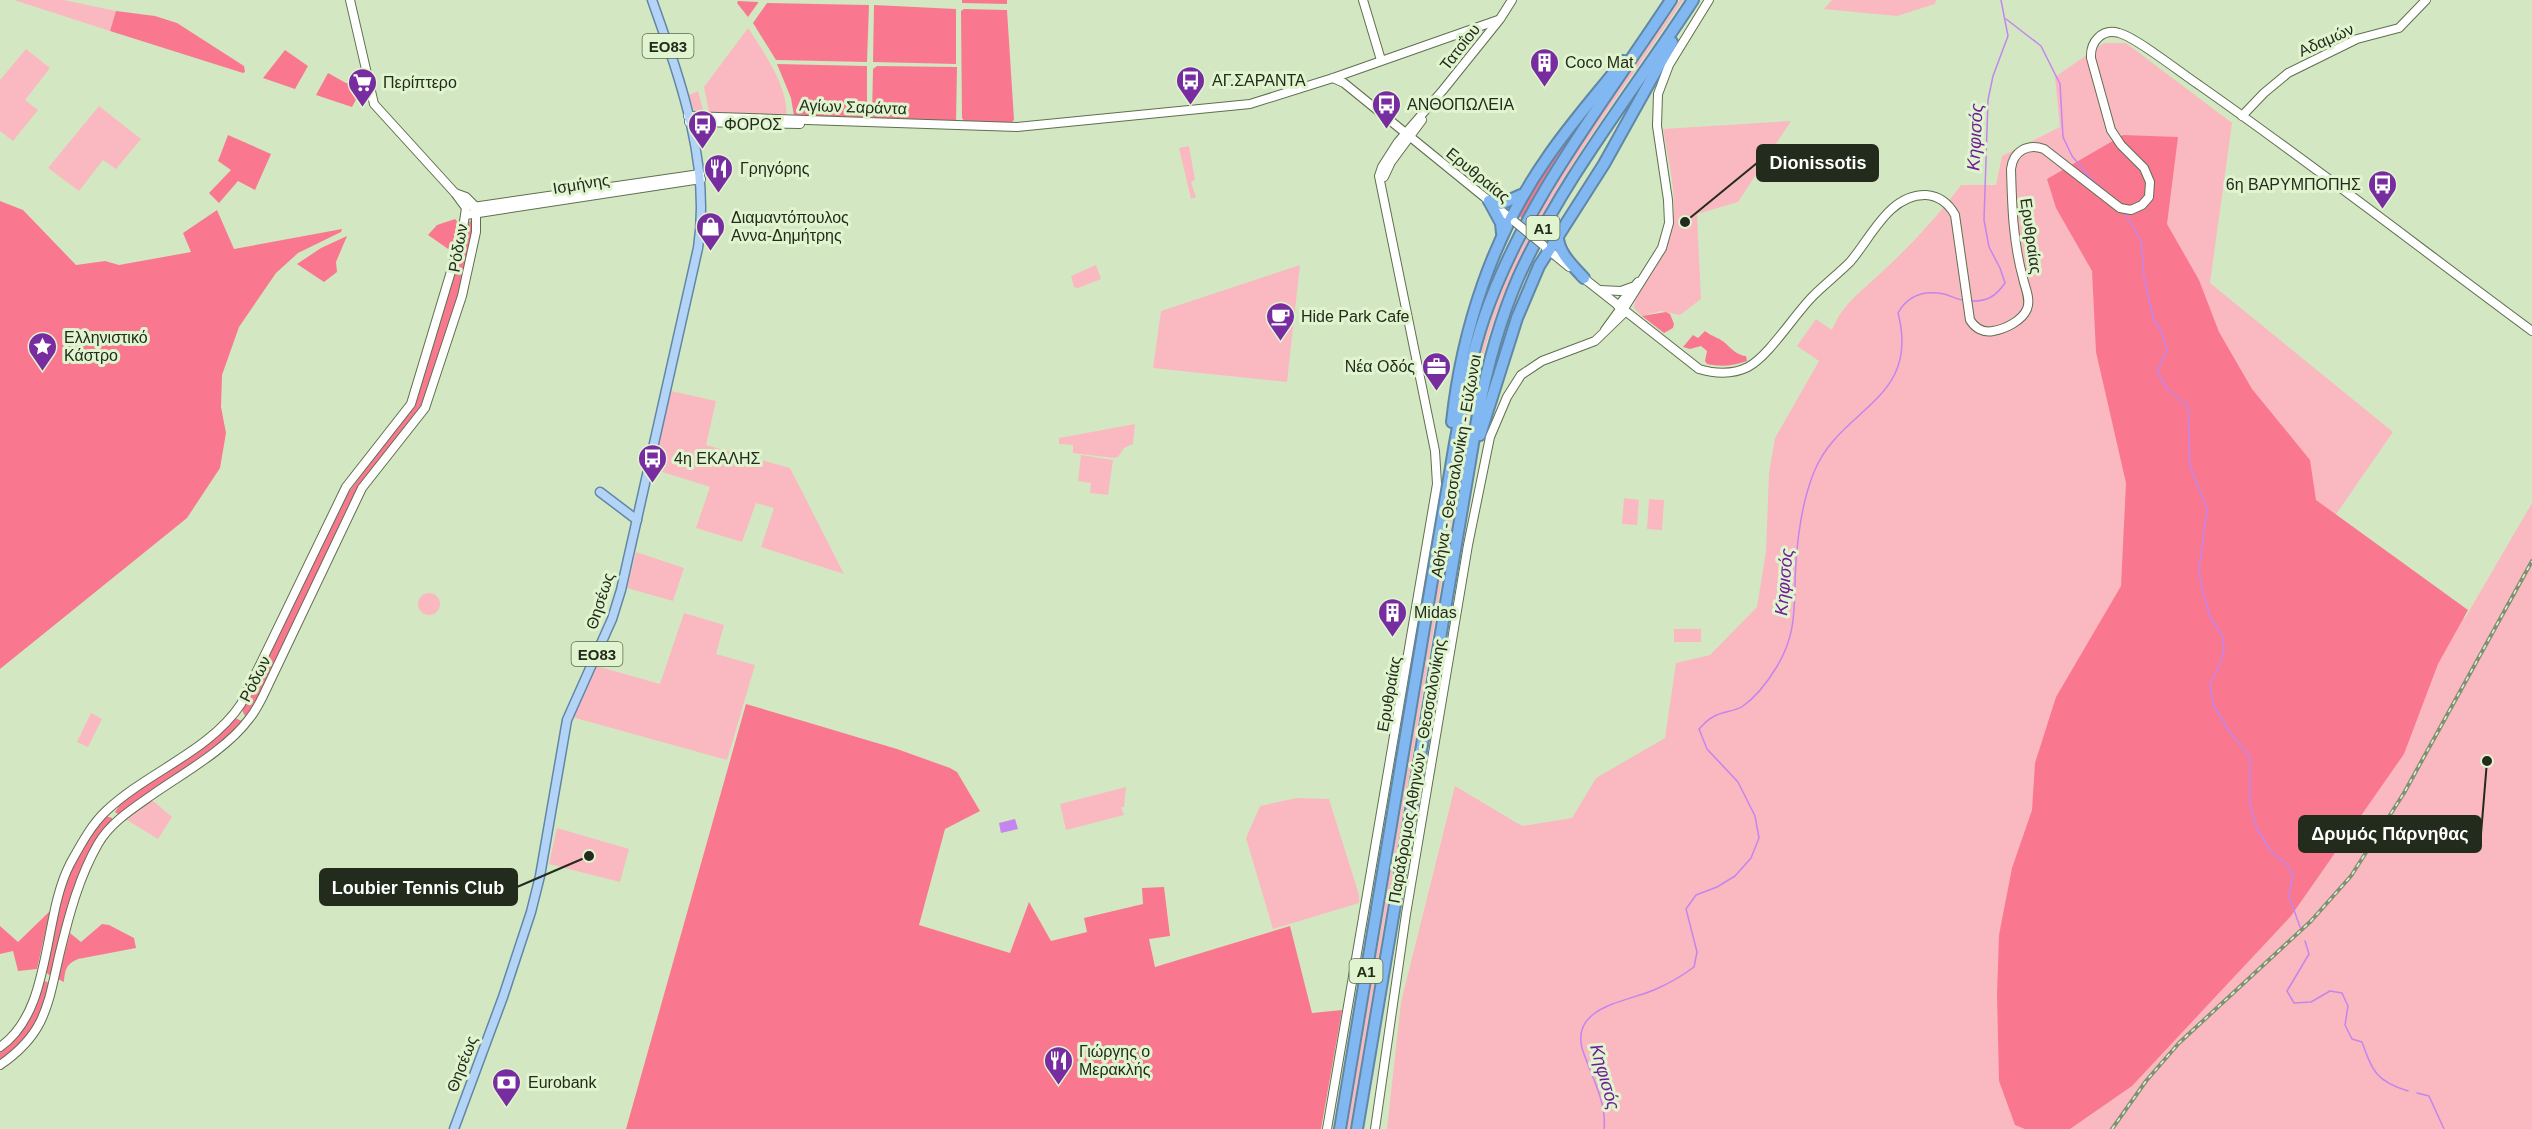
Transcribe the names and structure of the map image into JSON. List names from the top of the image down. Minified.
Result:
{"streets":{"highway":["Α1","Αθήνα - Θεσσαλονίκη - Εύζωνοι"],"main road":["Αδαμών","ΕΟ83","Τατοΐου","Αγίων Σαράντα","Ερυθραίας","Ισμήνης","Ρόδων","Θησέως","Παράδρομος Αθηνών - Θεσσαλονίκης"]},"crossings":[["Αδαμών","Ερυθραίας"],["ΕΟ83","Αγίων Σαράντα"],["ΕΟ83","Ισμήνης"],["ΕΟ83","Θησέως"],["Τατοΐου","Ερυθραίας"],["Αγίων Σαράντα","Ερυθραίας"],["Ερυθραίας","Παράδρομος Αθηνών - Θεσσαλονίκης"],["Ισμήνης","Ρόδων"],["Ισμήνης","Θησέως"]],"water":["Κηφισός"],"places":{"building":["Coco Mat","Midas"],"bus stop":["ΑΓ.ΣΑΡΑΝΤΑ","ΑΝΘΟΠΩΛΕΙΑ","ΦΟΡΟΣ","6η ΒΑΡΥΜΠΟΠΗΣ","4η ΕΚΑΛΗΣ"],"supermarket":["Περίπτερο"],"restaurant":["Γρηγόρης","Γιώργης ο Μερακλής"],"other":["Dionissotis","Δρυμός Πάρνηθας","Loubier Tennis Club"],"shop":["Διαμαντόπουλος Αννα-Δημήτρης"],"cafe":["Hide Park Cafe"],"place":["Ελληνιστικό Κάστρο"],"office":["Νέα Οδός"],"bank":["Eurobank"]}}
